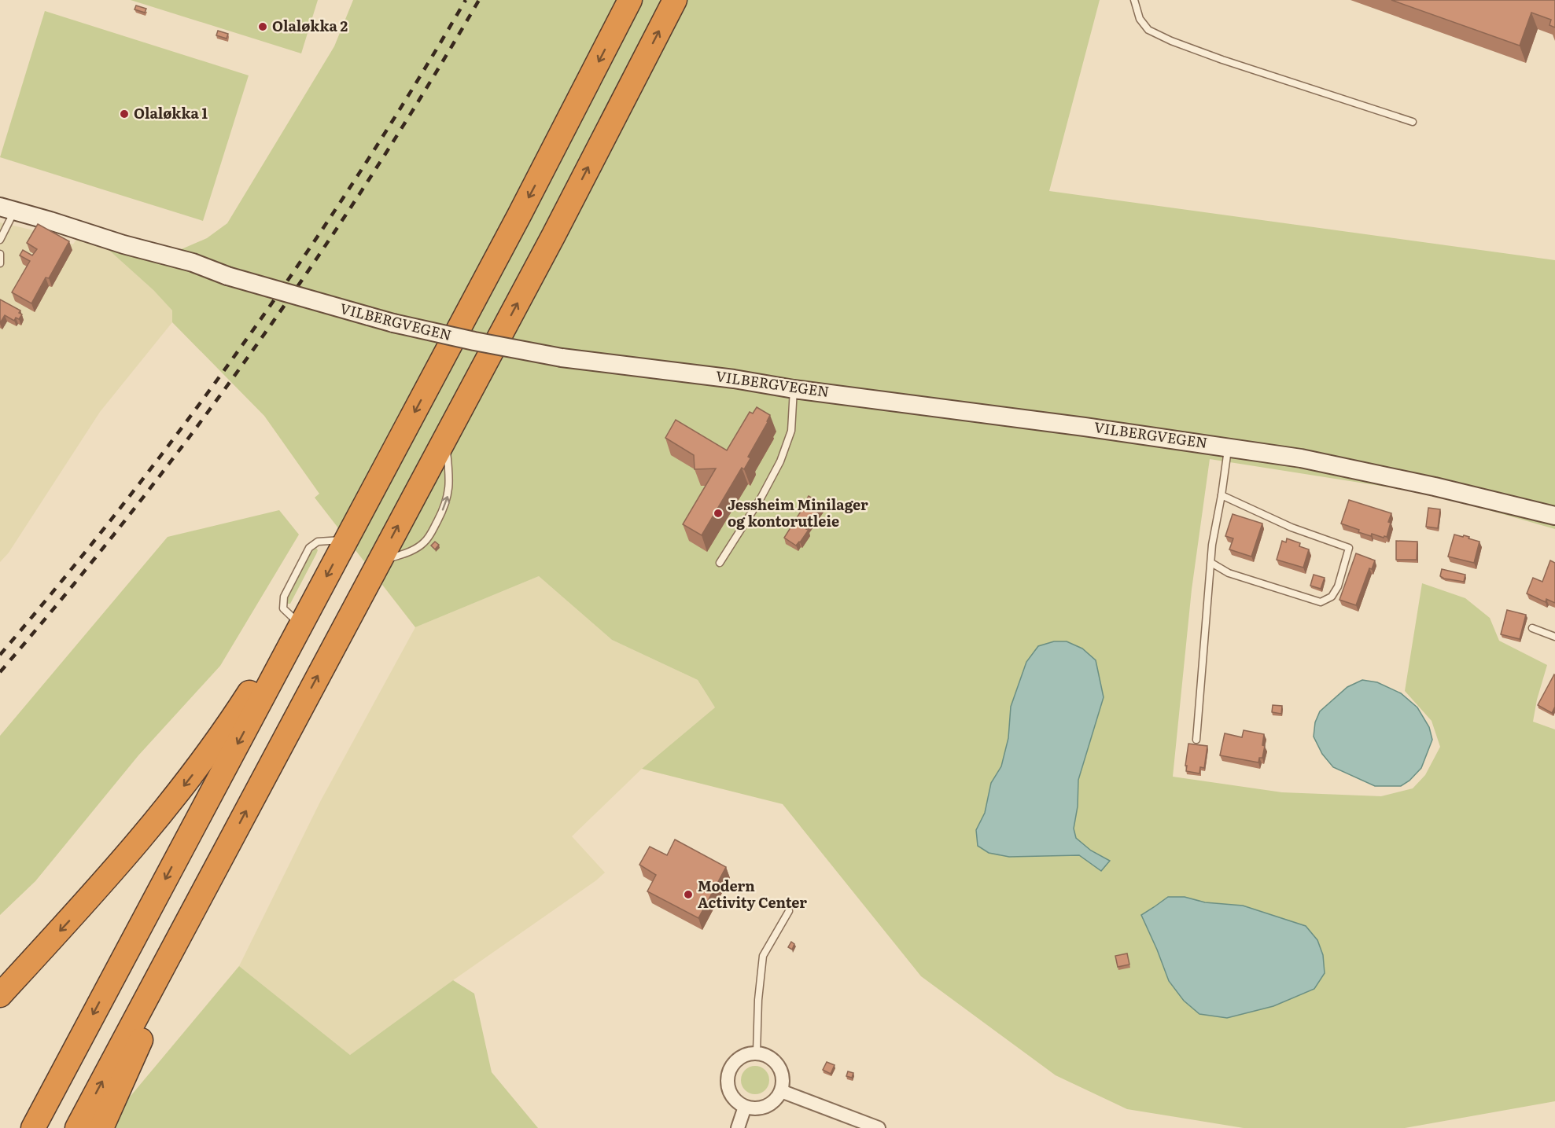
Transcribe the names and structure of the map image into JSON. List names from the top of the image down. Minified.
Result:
{"streets":{"main road":["VILBERGVEGEN"]},"places":["Olaløkka 2","Olaløkka 1","Jessheim Minilager og kontorutleie","Modern Activity Center"]}
